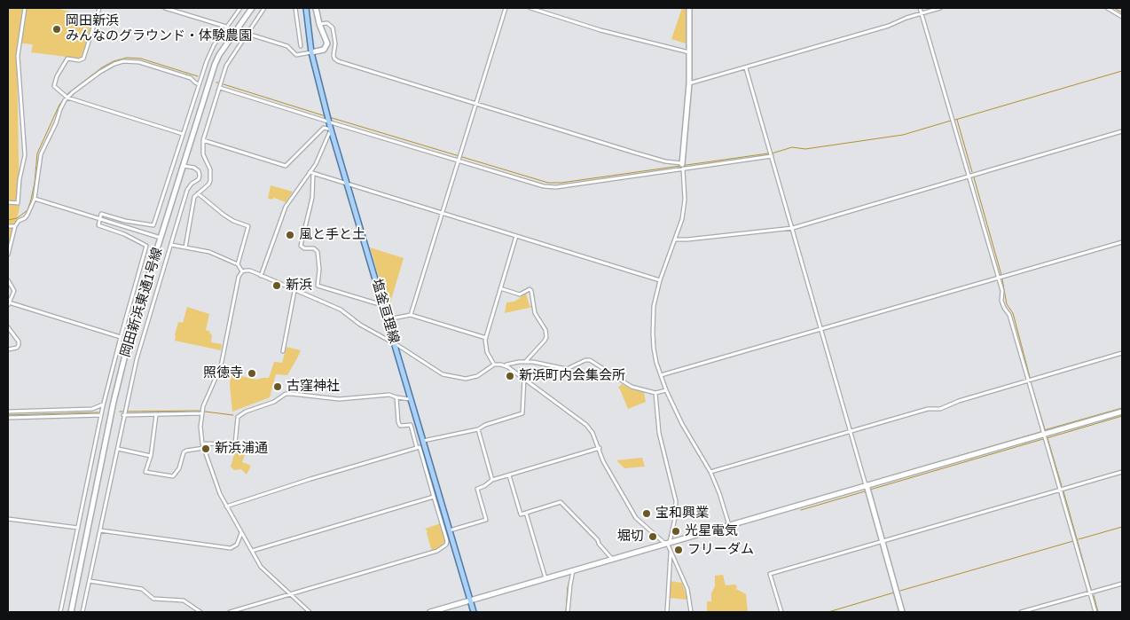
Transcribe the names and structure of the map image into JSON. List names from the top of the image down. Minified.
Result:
{"streets":{"main road":["塩釜亘理線"],"street":["岡田新浜東通1号線"]},"places":["岡田新浜 みんなのグラウンド・体験農園","風と手と土","新浜","照徳寺","新浜町内会集会所","古窪神社","新浜浦通","宝和興業","光星電気","堀切","フリーダム"]}
